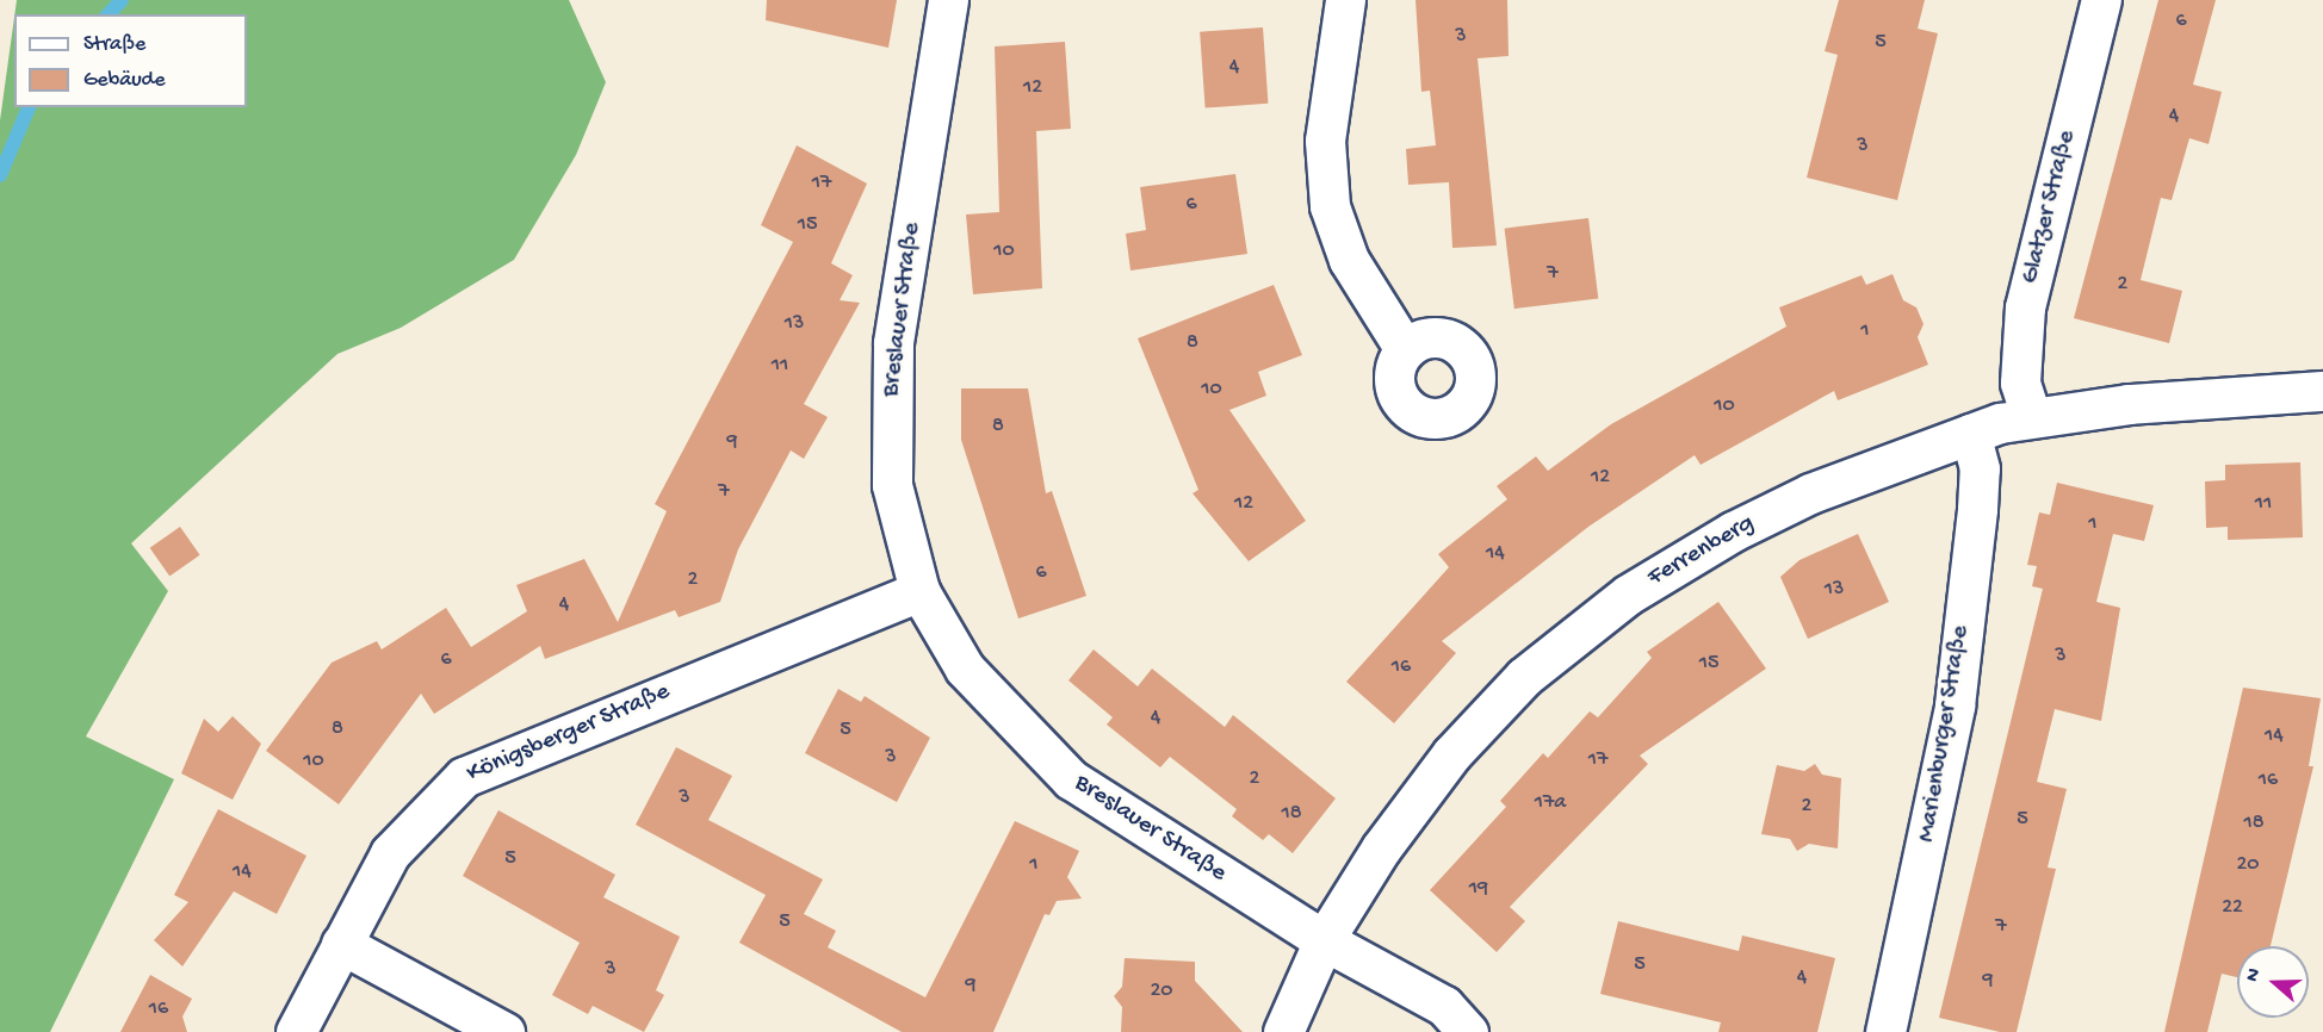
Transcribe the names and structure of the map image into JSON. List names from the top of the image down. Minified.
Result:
{"streets":{"street":["Glatzer Straße","Breslauer Straße","Ferrenberg","Königsberger Straße","Marienburger Straße"]},"crossings":[["Glatzer Straße","Ferrenberg"],["Breslauer Straße","Ferrenberg"],["Breslauer Straße","Königsberger Straße"],["Ferrenberg","Marienburger Straße"]],"house_numbers":["6","3","5","4","12","4","3","17","6","15","10","7","2","13","1","8","11","10","10","8","9","12","7","12","11","1","14","6","2","13","4","3","6","15","16","4","8","5","14","3","17","10","2","16","3","17a","2","18","5","18","5","1","20","14","19","22","5","7","5","3","4","9","9","20","16"],"legend":["Straße","Gebäude"],"north":"left"}
